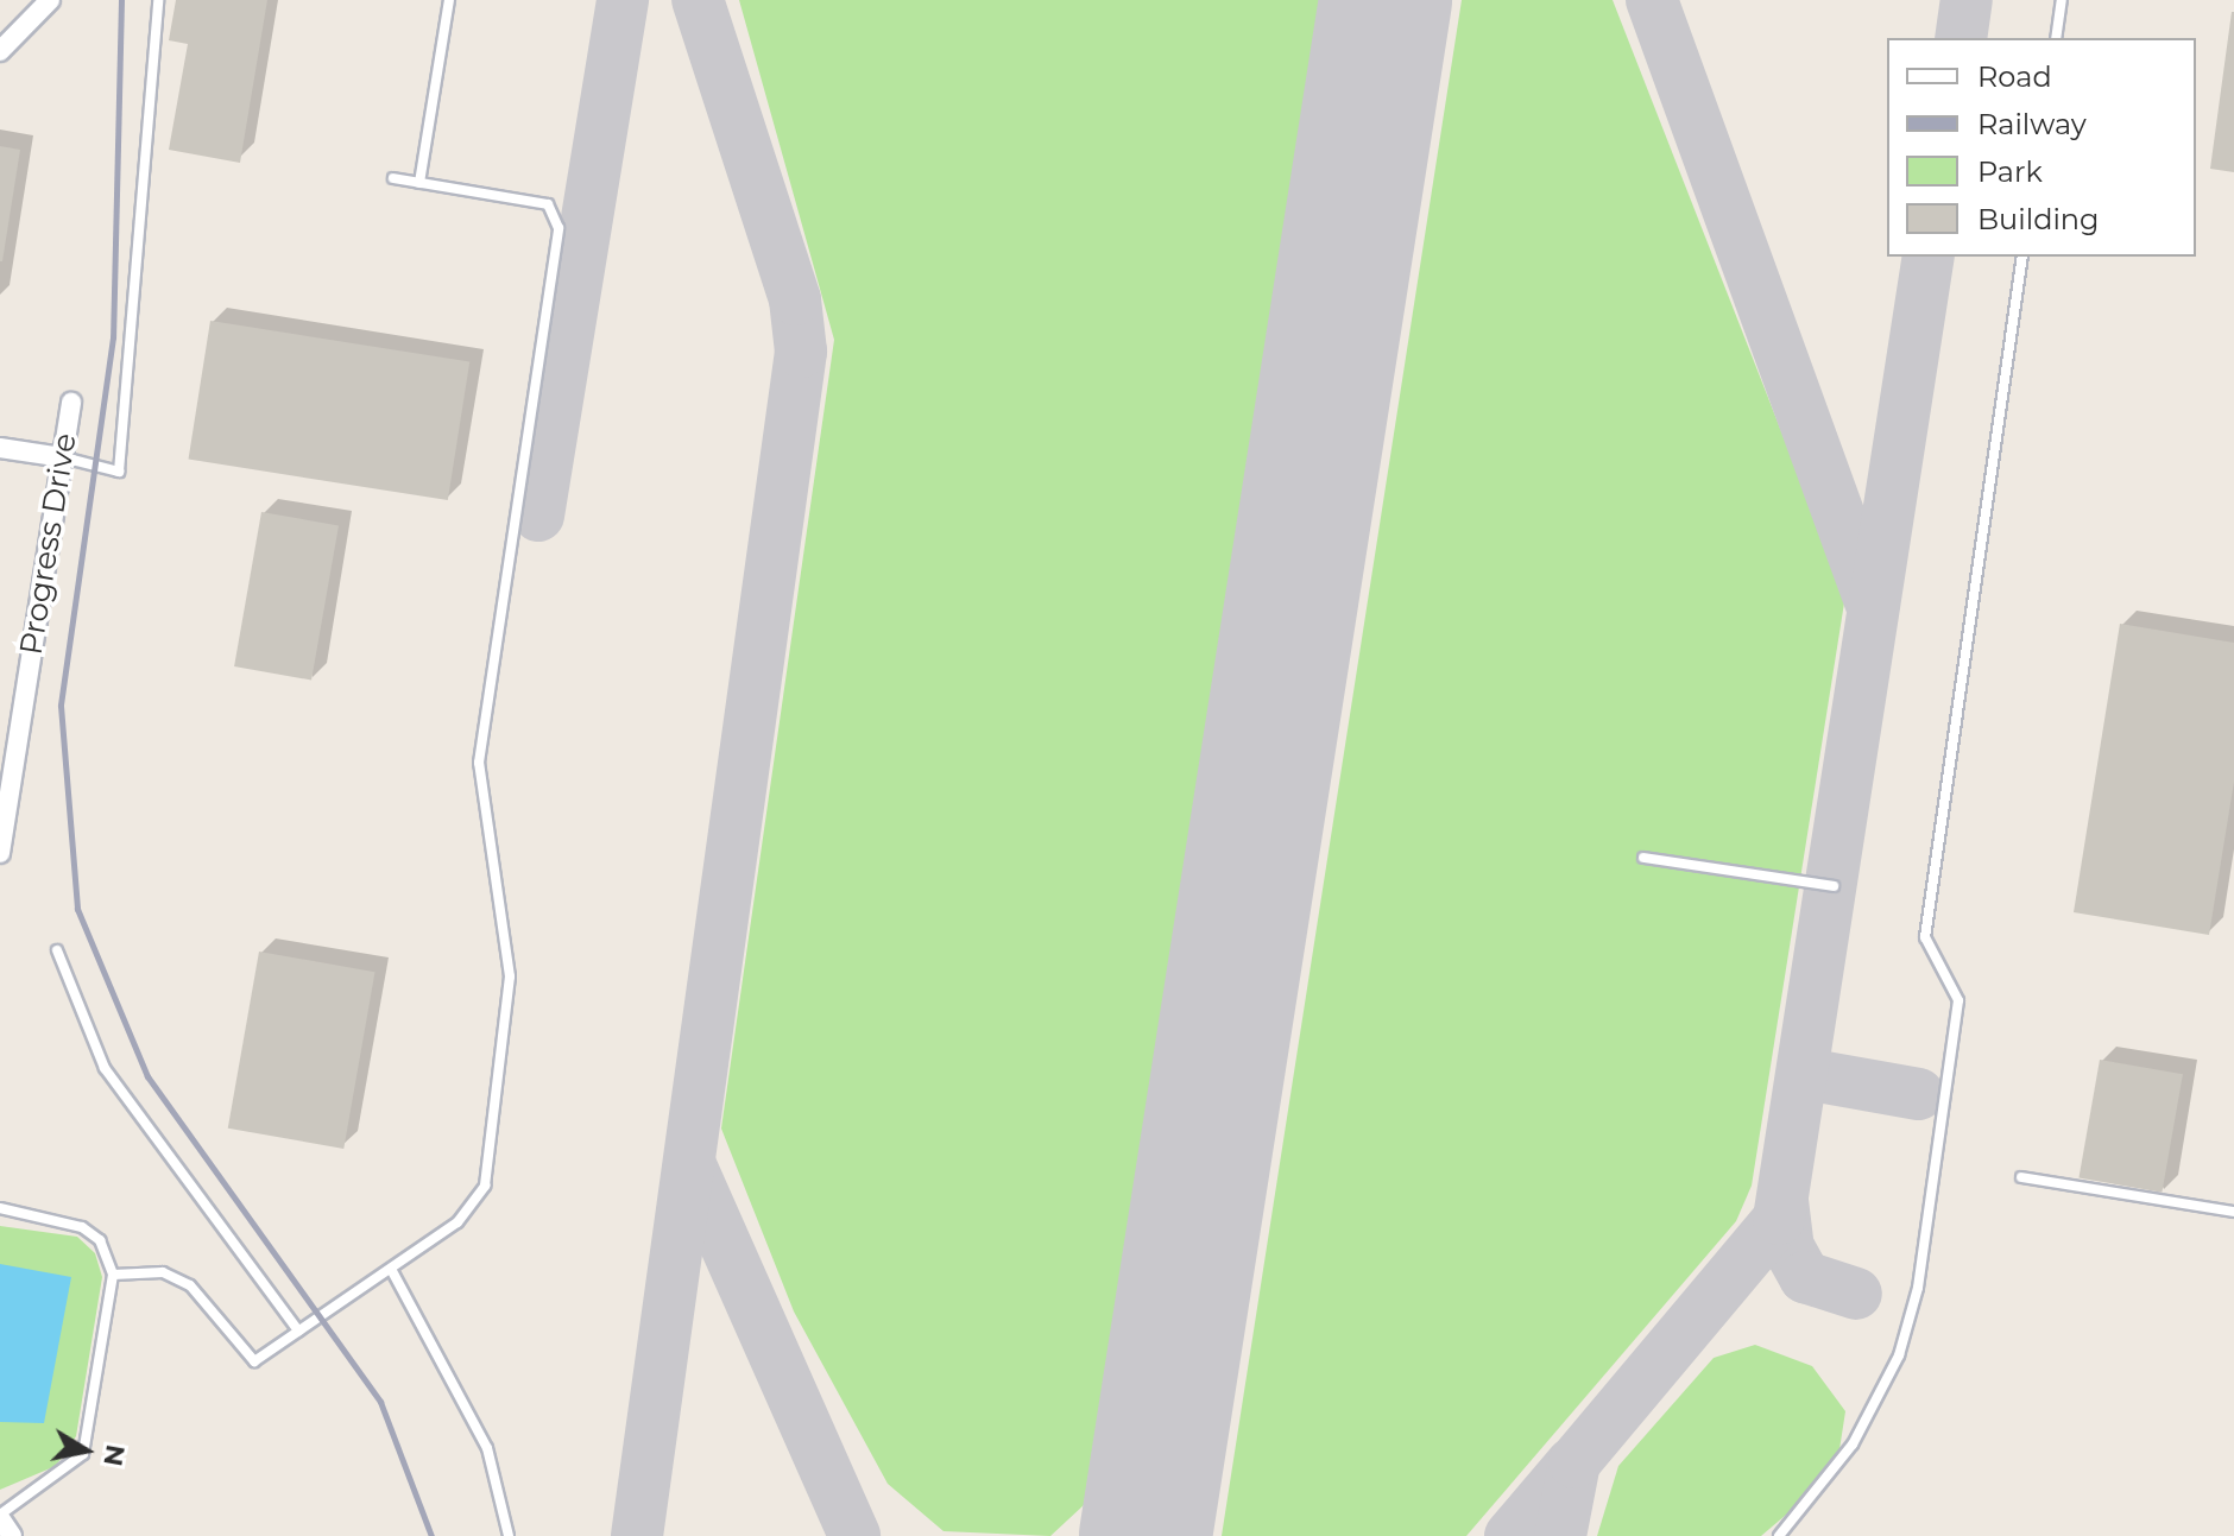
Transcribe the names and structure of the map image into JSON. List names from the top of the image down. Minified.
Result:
{"streets":{"street":["Progress Drive"]},"legend":["Road","Railway","Park","Building"],"north":"right"}
